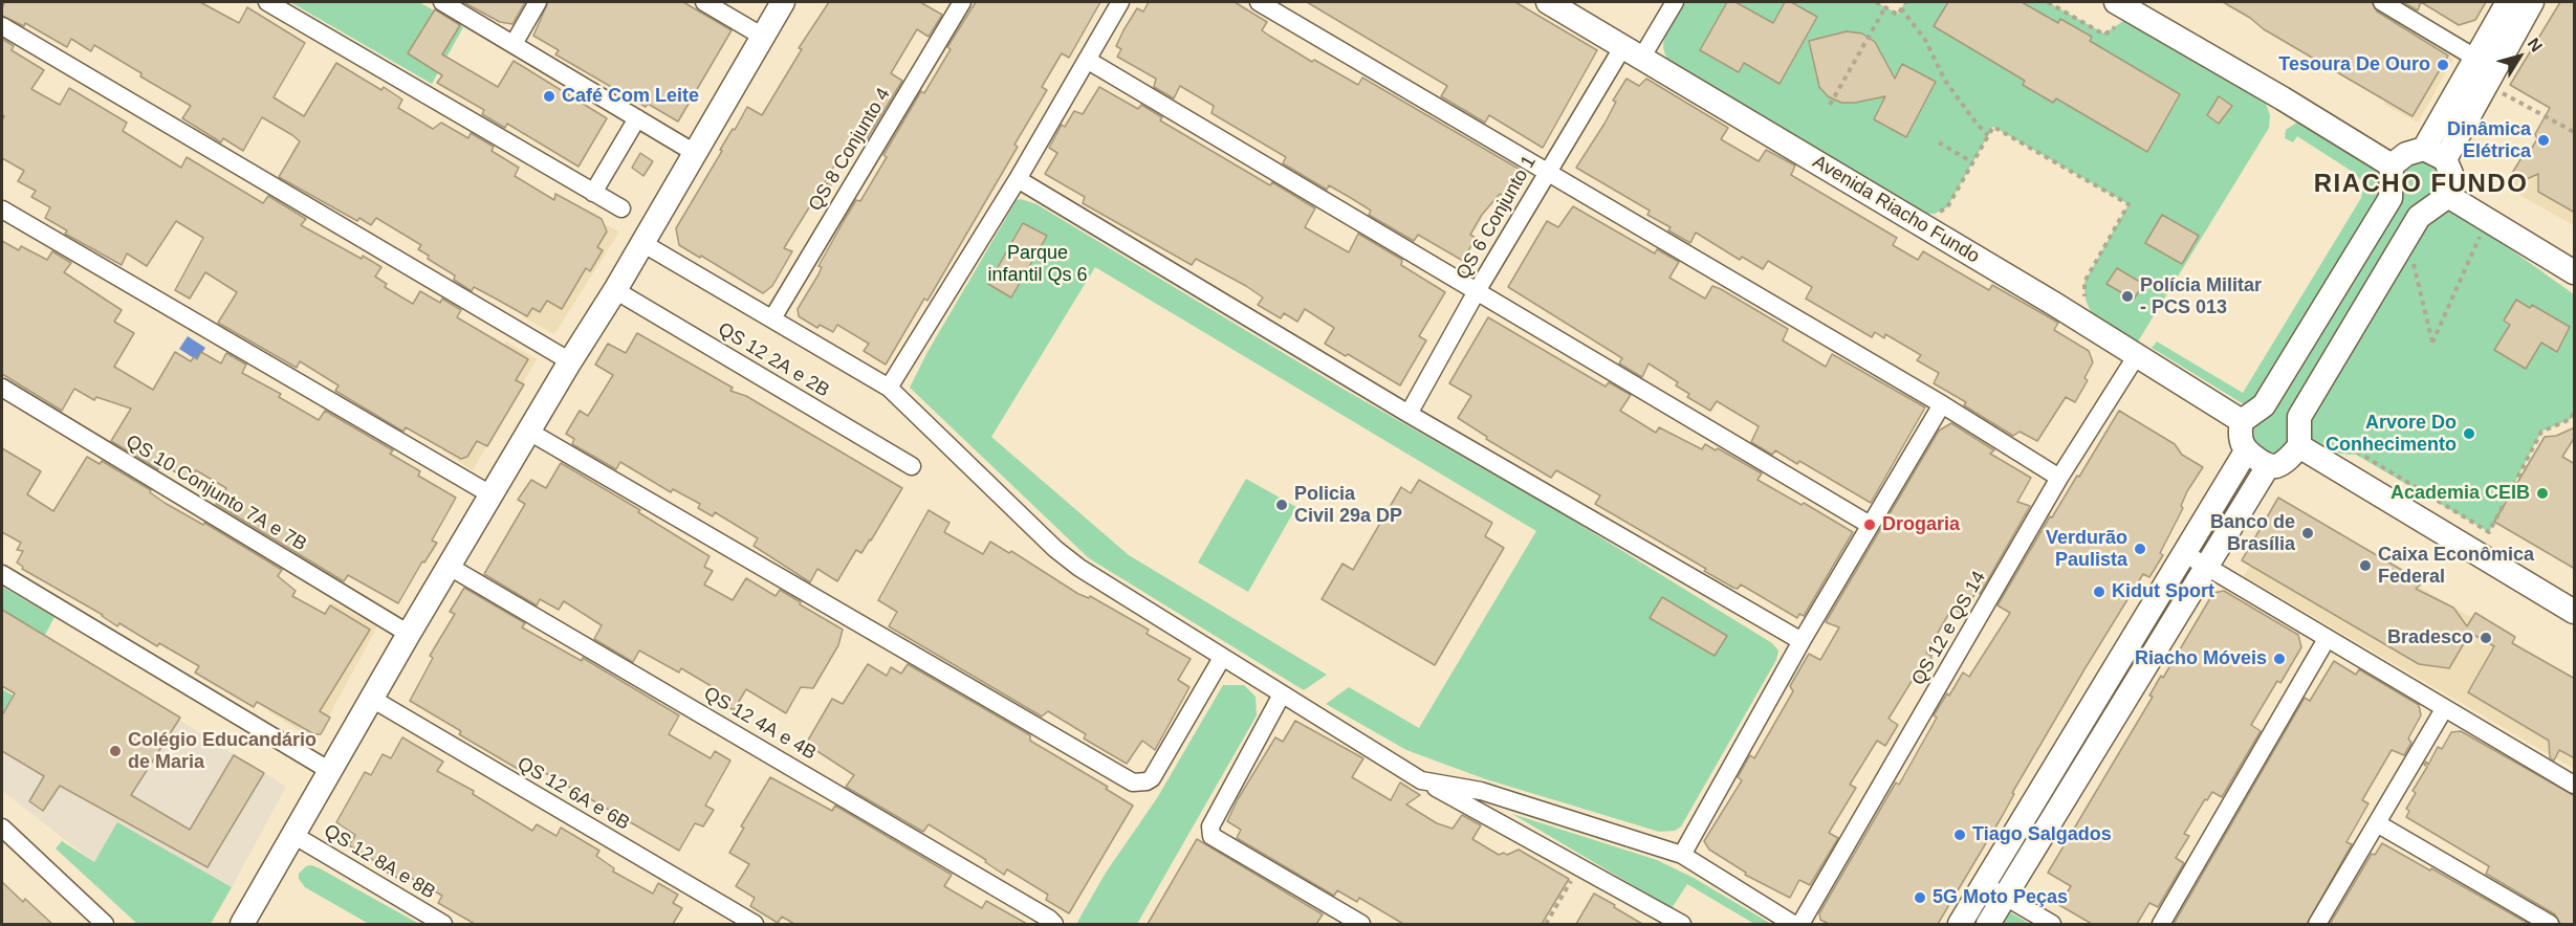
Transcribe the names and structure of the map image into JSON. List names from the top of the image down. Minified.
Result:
{"streets":{"street":["QS 8 Conjunto 4","Avenida Riacho Fundo","QS 6 Conjunto 1","QS 12 2A e 2B","QS 10 Conjunto 7A e 7B","QS 12 e QS 14","QS 12 4A e 4B","QS 12 6A e 6B","QS 12 8A e 8B"]},"crossings":[["Avenida Riacho Fundo","QS 6 Conjunto 1"],["Avenida Riacho Fundo","QS 12 e QS 14"]],"districts":["RIACHO FUNDO"],"parks":["Parque infantil Qs 6"],"places":["Tesoura De Ouro","Café Com Leite","Dinâmica Elétrica","Polícia Militar - PCS 013","Arvore Do Conhecimento","Academia CEIB","Policia Civil 29a DP","Drogaria","Banco de Brasília","Verdurão Paulista","Caixa Econômica Federal","Kidut Sport","Bradesco","Riacho Móveis","Colégio Educandário de Maria","Tiago Salgados","5G Moto Peças"],"north":"top right"}
